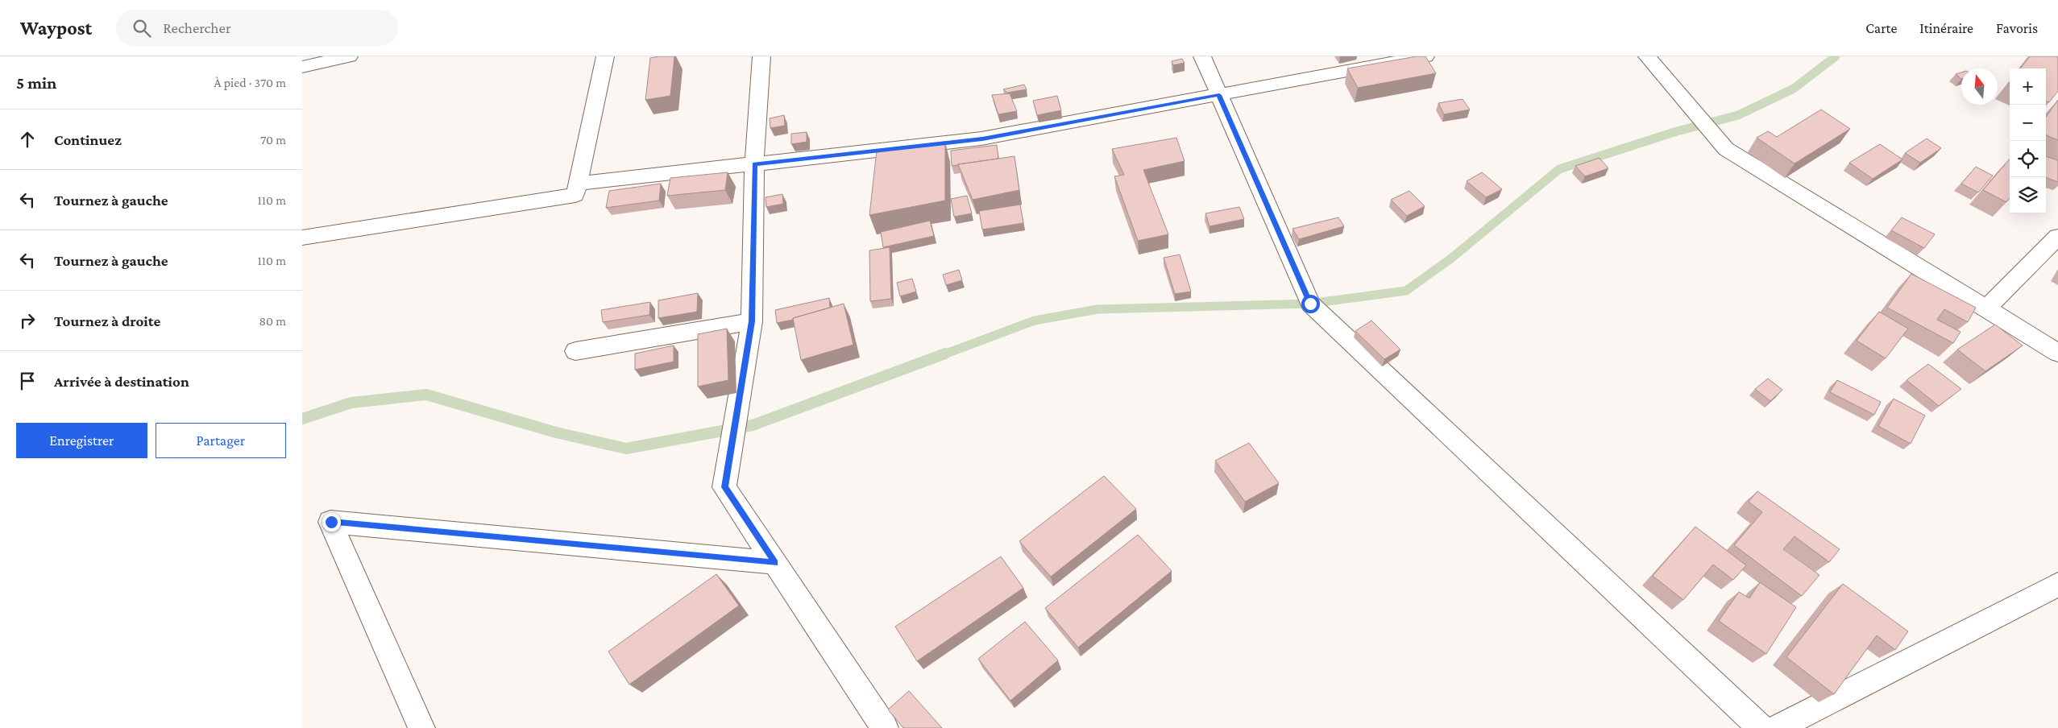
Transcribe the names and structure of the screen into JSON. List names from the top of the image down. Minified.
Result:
{"north":"top","page":{"header":"Waypost","search":"Rechercher","nav":["Carte","Itinéraire","Favoris"],"heading":["5 min","À pied · 370 m"],"map_buttons":["+","−"],"list":[["Continuez","70 m"],["Tournez à gauche","110 m"],["Tournez à gauche","110 m"],["Tournez à droite","80 m"],"Arrivée à destination"],"buttons":["Enregistrer","Partager"]}}
